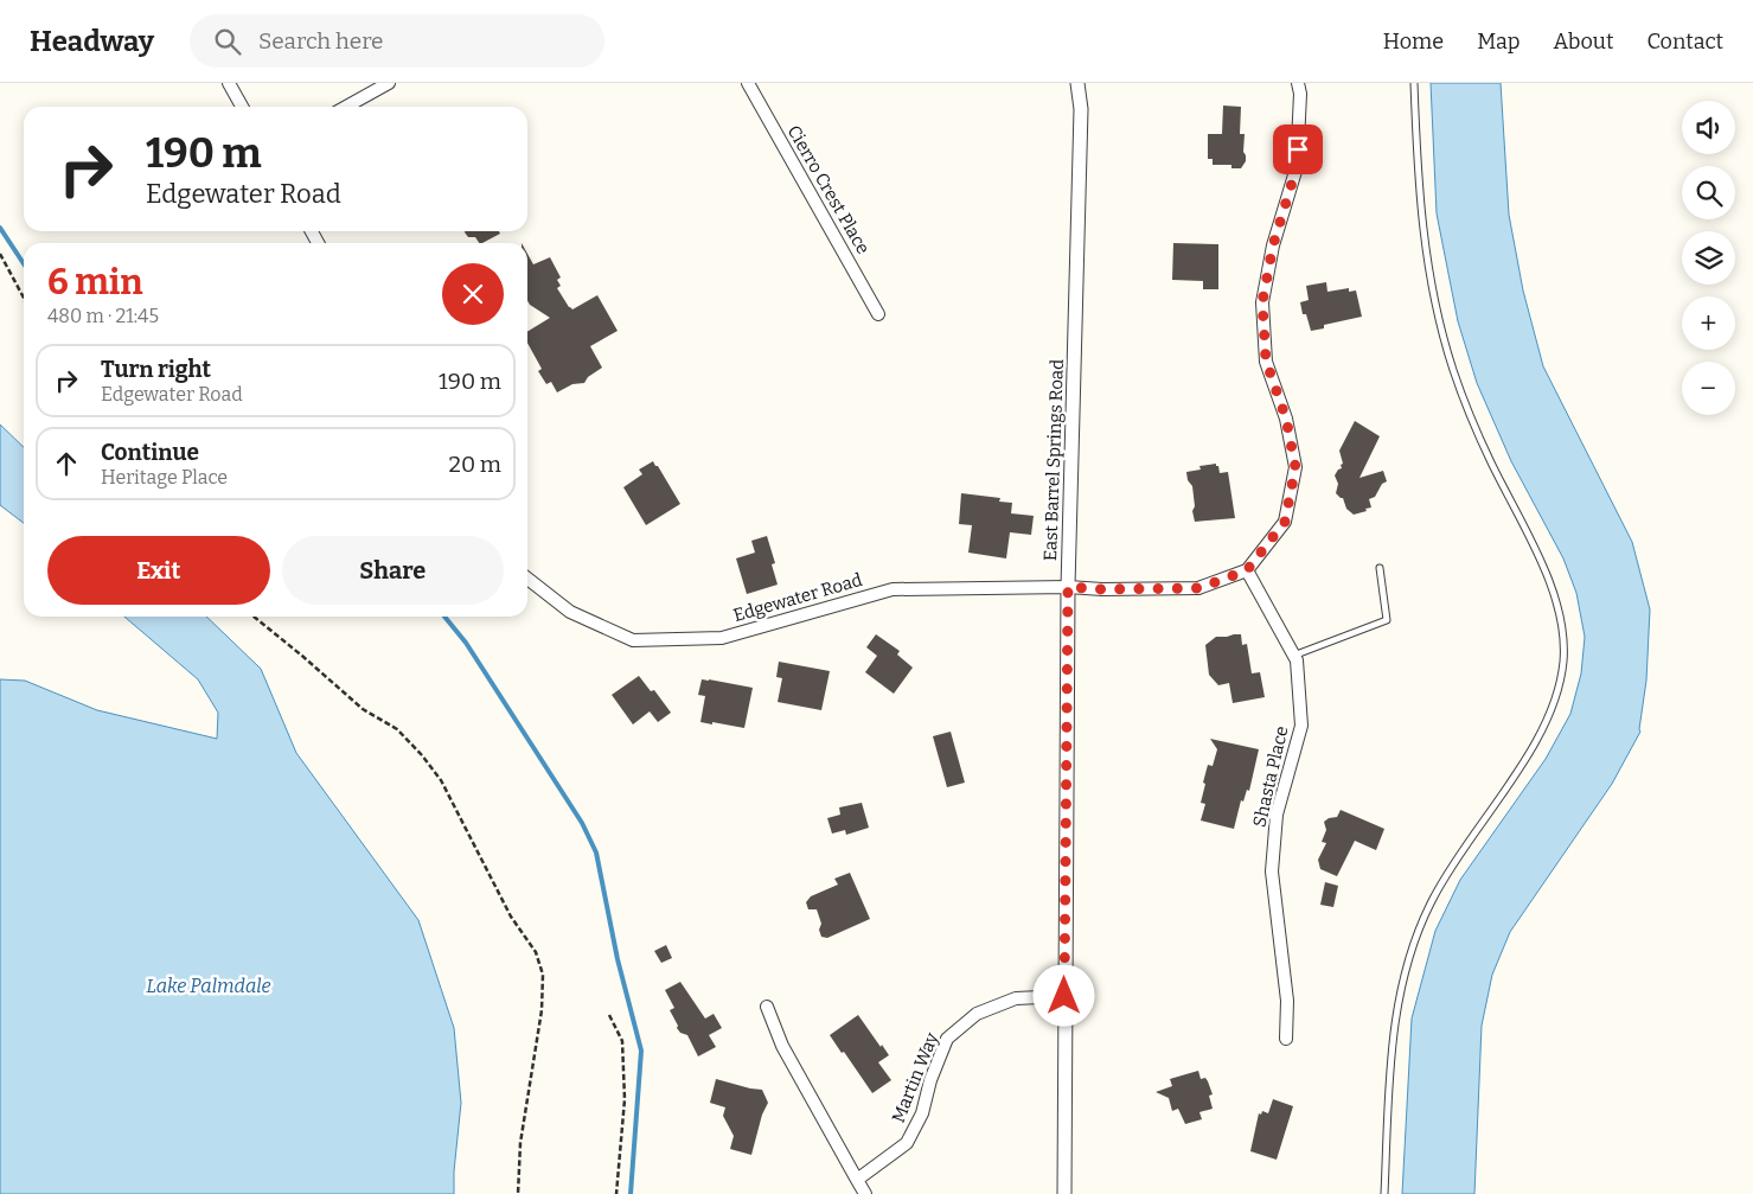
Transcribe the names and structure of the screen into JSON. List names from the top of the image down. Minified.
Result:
{"streets":{"street":["Cierro Crest Place","East Barrel Springs Road","Edgewater Road","Shasta Place","Martin Way"]},"crossings":[["East Barrel Springs Road","Edgewater Road"],["East Barrel Springs Road","Martin Way"],["Edgewater Road","Shasta Place"]],"water":["Lake Palmdale"],"page":{"header":"Headway","search":"Search here","nav":["Home","Map","About","Contact"],"map_buttons":["+","−"],"turn":["190 m","Edgewater Road"],"heading":["6 min","480 m · 21:45"],"list":[{"name":"Turn right","note":"Edgewater Road","value":"190 m"},{"name":"Continue","note":"Heritage Place","value":"20 m"}],"buttons":["Exit","Share"]}}
